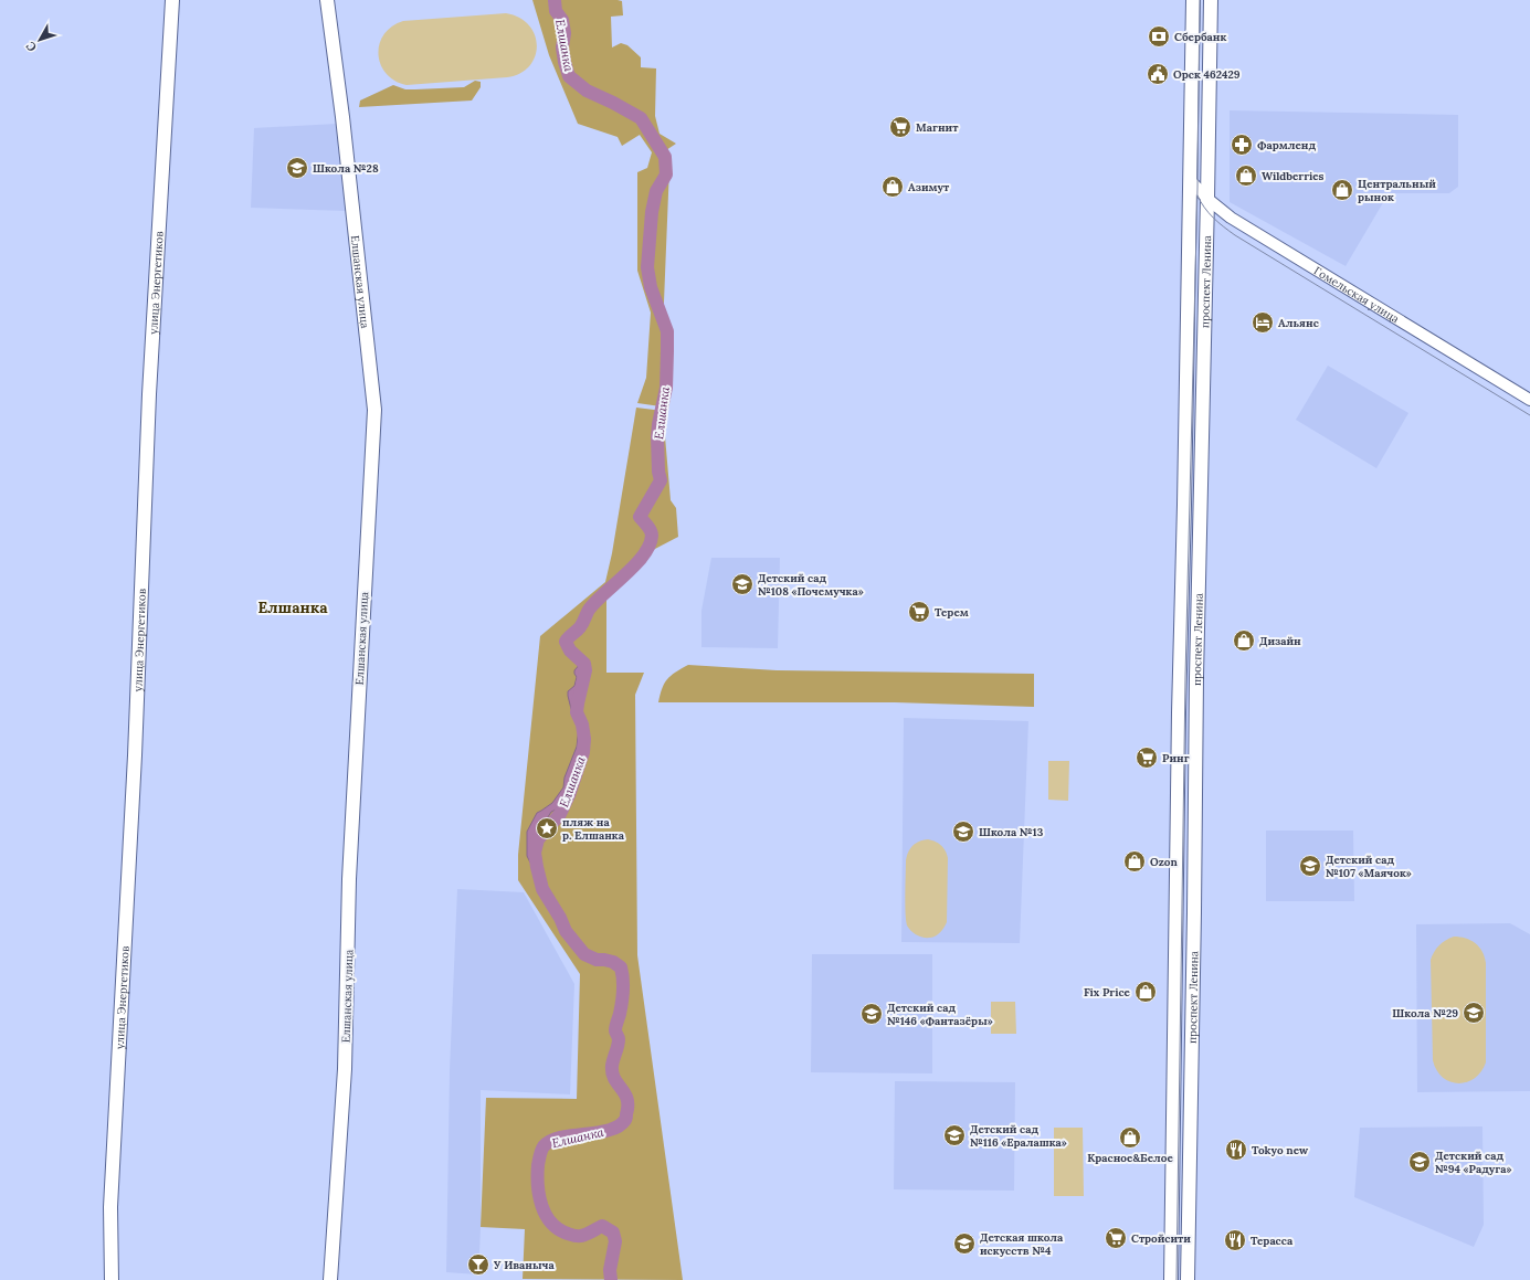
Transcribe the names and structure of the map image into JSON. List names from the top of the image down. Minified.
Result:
{"streets":{"main road":["Елшанская улица","улица Энергетиков","проспект Ленина"],"street":["Гомельская улица"]},"crossings":[["проспект Ленина","Гомельская улица"]],"districts":["Елшанка"],"water":["Елшанка"],"places":{"bank":["Сбербанк"],"public building":["Орск 462429"],"supermarket":["Магнит","Терем","Ринг","Стройсити"],"pharmacy":["Фармленд"],"school or university":["Школа №28","Детский сад №108 «Почемучка»","Школа №13","Детский сад №107 «Маячок»","Школа №29","Детский сад №146 «Фантазёры»","Детский сад №116 «Ералашка»","Детский сад №94 «Радуга»","Детская школа искусств №4"],"shop":["Wildberries","Азимут","Центральный рынок","Дизайн","Ozon","Fix Price","Красное&Белое"],"hotel":["Альянс"],"place":["пляж на р. Елшанка"],"restaurant":["Tokyo new","Терасса"],"bar":["У Иваныча"]},"north":"bottom left"}
